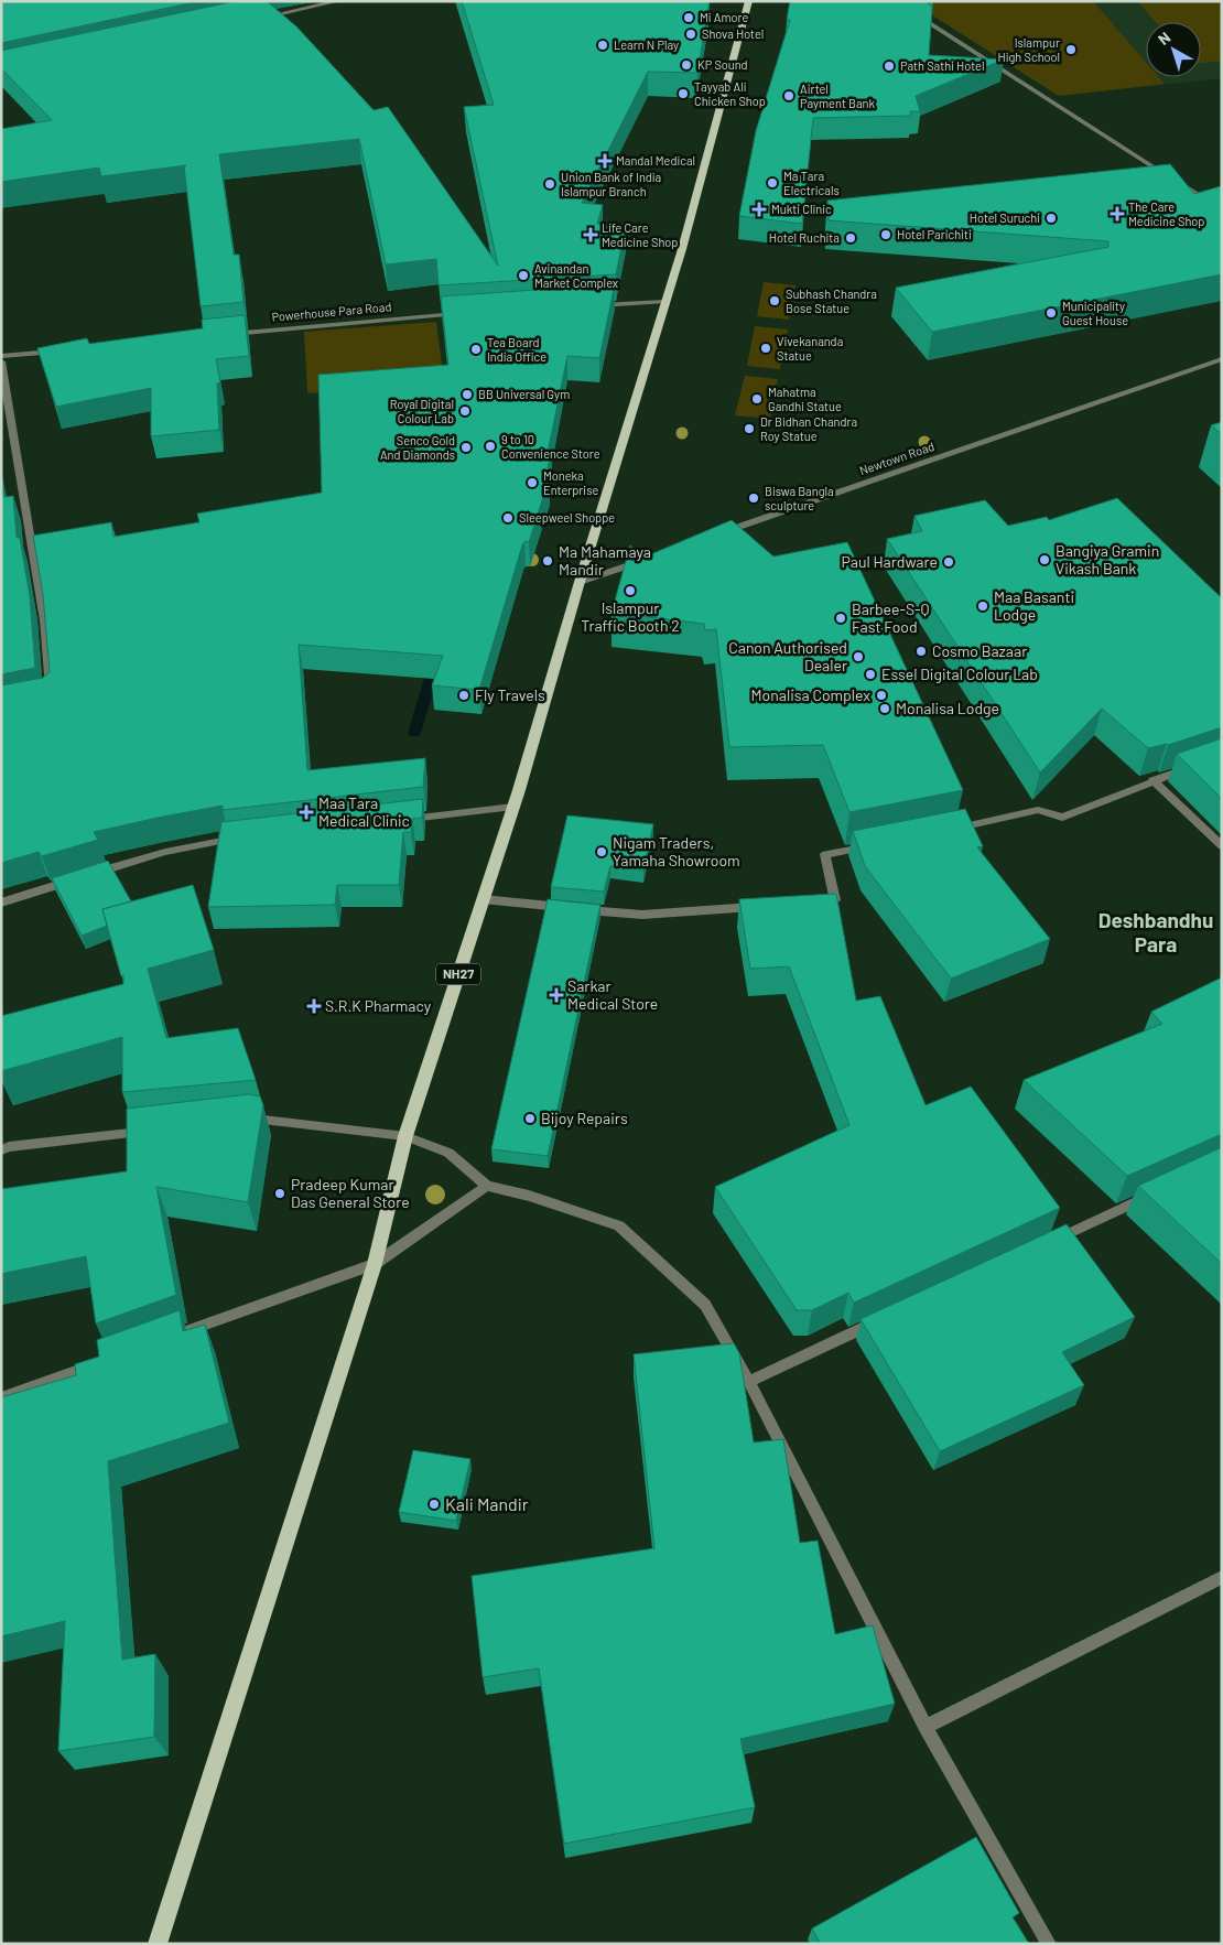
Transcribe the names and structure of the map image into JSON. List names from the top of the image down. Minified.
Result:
{"streets":{"main road":["NH27"],"street":["Powerhouse Para Road","Newtown Road"]},"districts":["Deshbandhu Para"],"places":{"other":["Mi Amore","Shova Hotel","Learn N Play","Islampur High School","KP Sound","Path Sathi Hotel","Tayyab Ali Chicken Shop","Airtel Payment Bank","Ma Tara Electricals","Union Bank of India Islampur Branch","Hotel Suruchi","Hotel Parichiti","Hotel Ruchita","Avinandan Market Complex","Subhash Chandra Bose Statue","Municipality Guest House","Vivekananda Statue","Tea Board India Office","BB Universal Gym","Mahatma Gandhi Statue","Royal Digital Colour Lab","Dr Bidhan Chandra Roy Statue","9 to 10 Convenience Store","Senco Gold And Diamonds","Moneka Enterprise","Biswa Bangla sculpture","Sleepweel Shoppe","Bangiya Gramin Vikash Bank","Ma Mahamaya Mandir","Paul Hardware","Islampur Traffic Booth 2","Maa Basanti Lodge","Barbee-S-Q Fast Food","Cosmo Bazaar","Canon Authorised Dealer","Essel Digital Colour Lab","Fly Travels","Monalisa Complex","Monalisa Lodge","Nigam Traders, Yamaha Showroom","Bijoy Repairs","Pradeep Kumar Das General Store","Kali Mandir"],"health":["Mandal Medical","Mukti Clinic","The Care Medicine Shop","Life Care Medicine Shop","Maa Tara Medical Clinic","Sarkar Medical Store","S.R.K Pharmacy"]},"north":"top left"}
